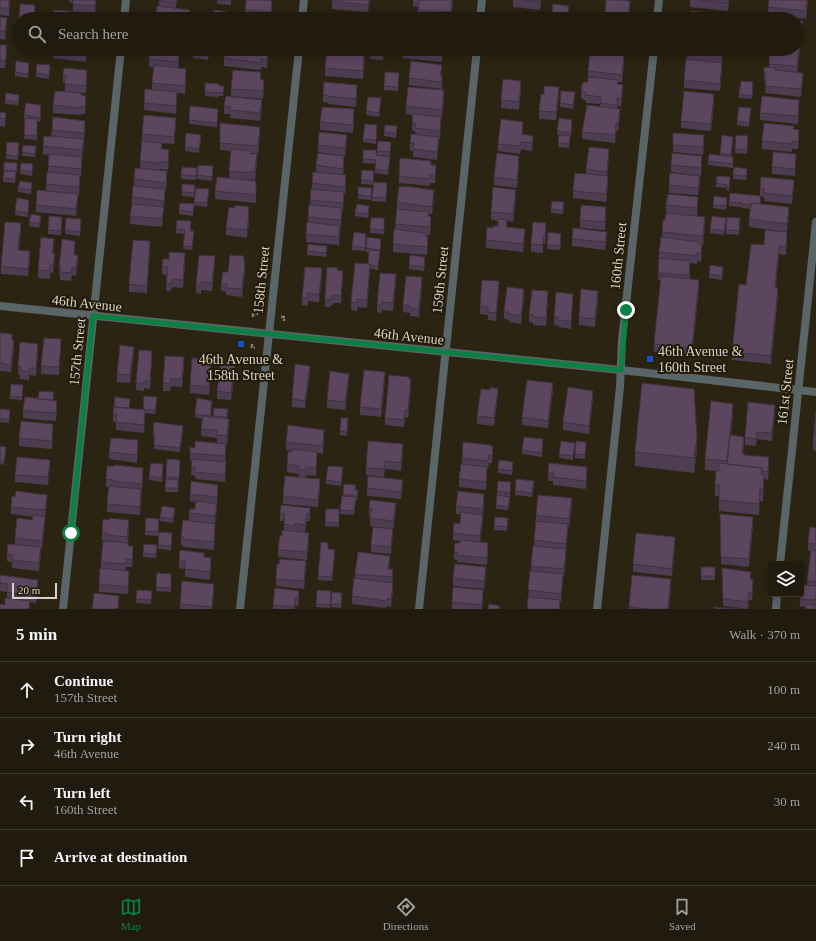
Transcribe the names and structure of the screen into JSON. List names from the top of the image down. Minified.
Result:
{"streets":{"street":["160th Street","158th Street","159th Street","46th Avenue","157th Street","161st Street"]},"crossings":[["160th Street","46th Avenue"],["158th Street","46th Avenue"],["159th Street","46th Avenue"],["46th Avenue","157th Street"],["46th Avenue","161st Street"]],"places":{"transit":["46th Avenue & 158th Street","46th Avenue & 160th Street"]},"scale_bar":"20 m","page":{"search":"Search here","scale":"20 m","heading":["5 min","Walk · 370 m"],"list":[["Continue","157th Street","100 m"],["Turn right","46th Avenue","240 m"],["Turn left","160th Street","30 m"],"Arrive at destination"],"nav":["Map","Directions","Saved"]}}
